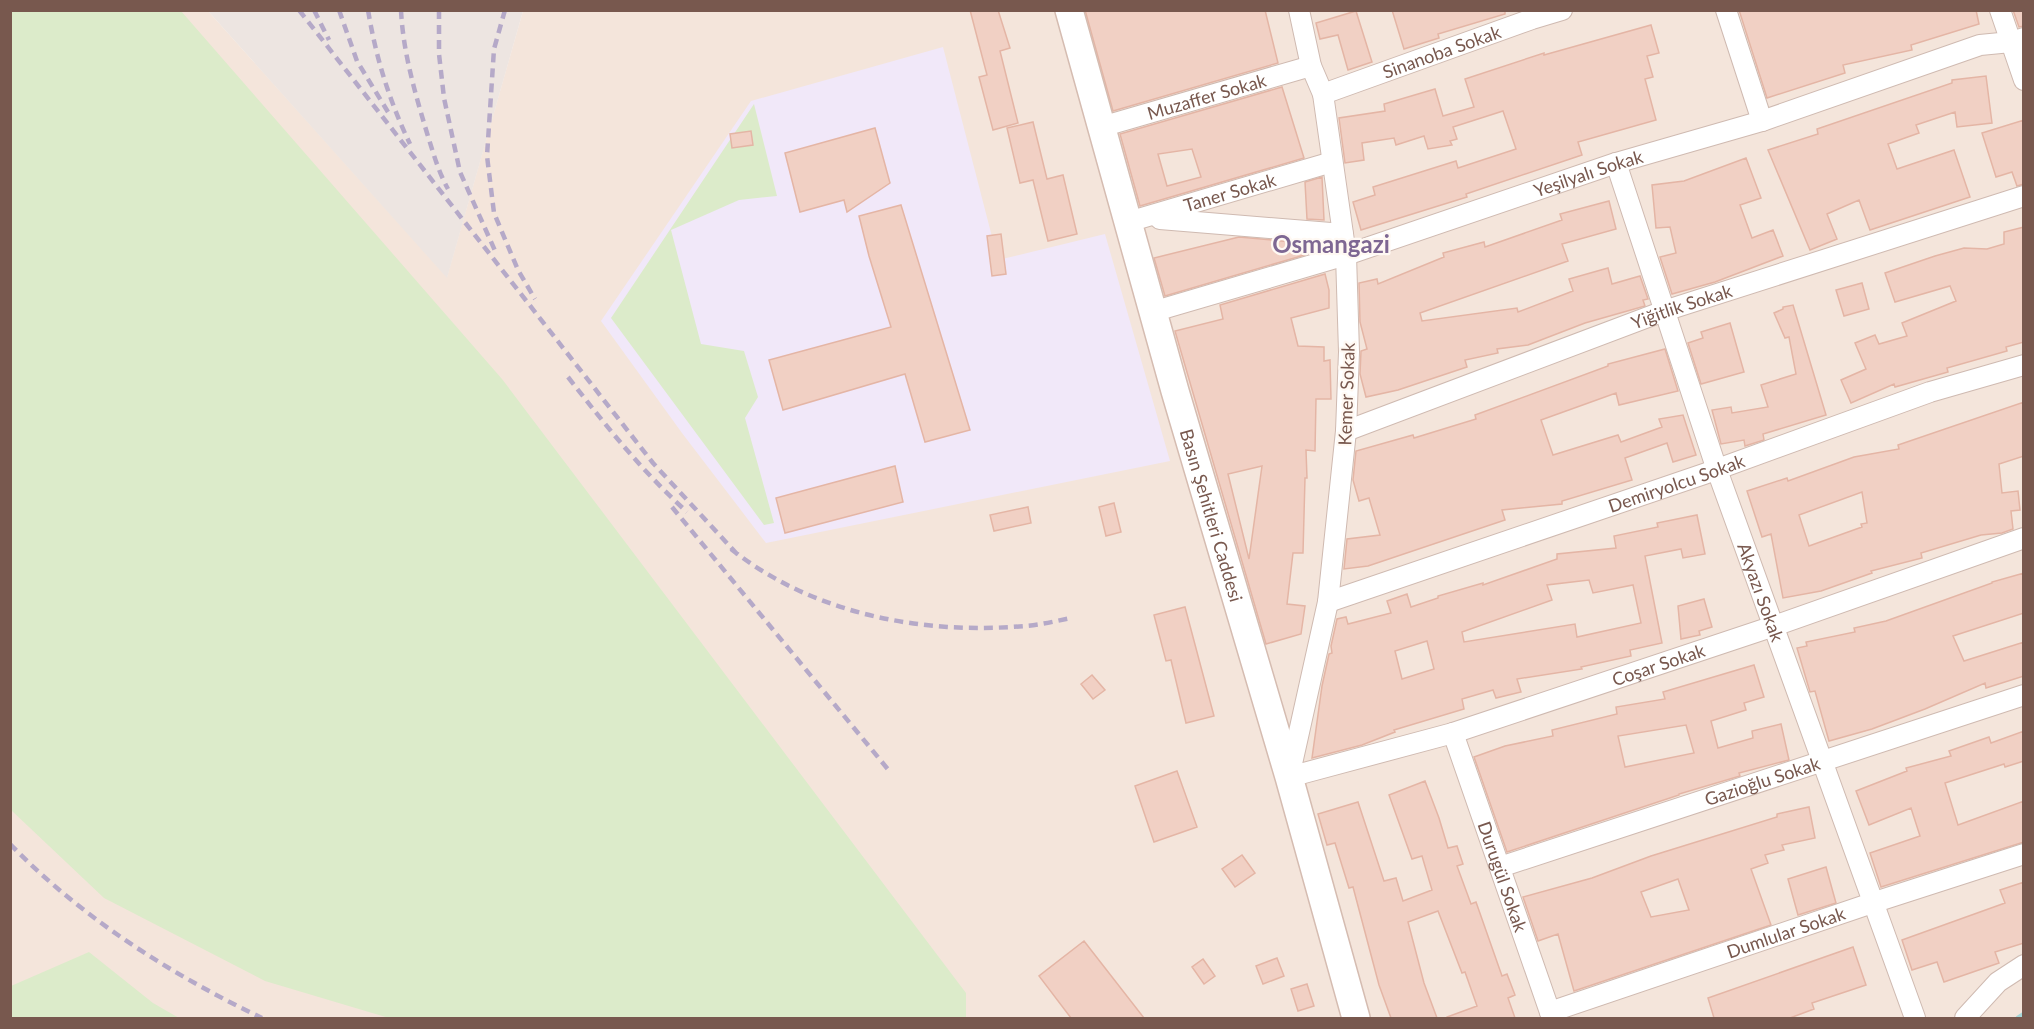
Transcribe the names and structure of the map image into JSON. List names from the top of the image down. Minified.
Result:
{"streets":{"main road":["Basın Şehitleri Caddesi"],"street":["Sinanoba Sokak","Muzaffer Sokak","Yeşilyalı Sokak","Taner Sokak","Yiğitlik Sokak","Kemer Sokak","Demiryolcu Sokak","Akyazı Sokak","Coşar Sokak","Gazioğlu Sokak","Durugül Sokak","Dumlular Sokak"]},"crossings":[["Sinanoba Sokak","Kemer Sokak"],["Muzaffer Sokak","Kemer Sokak"],["Muzaffer Sokak","Basın Şehitleri Caddesi"],["Yeşilyalı Sokak","Kemer Sokak"],["Yeşilyalı Sokak","Basın Şehitleri Caddesi"],["Yeşilyalı Sokak","Akyazı Sokak"],["Taner Sokak","Kemer Sokak"],["Taner Sokak","Basın Şehitleri Caddesi"],["Yiğitlik Sokak","Kemer Sokak"],["Yiğitlik Sokak","Akyazı Sokak"],["Kemer Sokak","Demiryolcu Sokak"],["Kemer Sokak","Basın Şehitleri Caddesi"],["Kemer Sokak","Coşar Sokak"],["Demiryolcu Sokak","Akyazı Sokak"],["Basın Şehitleri Caddesi","Coşar Sokak"],["Akyazı Sokak","Coşar Sokak"],["Akyazı Sokak","Gazioğlu Sokak"],["Akyazı Sokak","Dumlular Sokak"],["Coşar Sokak","Durugül Sokak"],["Gazioğlu Sokak","Durugül Sokak"],["Durugül Sokak","Dumlular Sokak"]],"districts":["Osmangazi"]}
